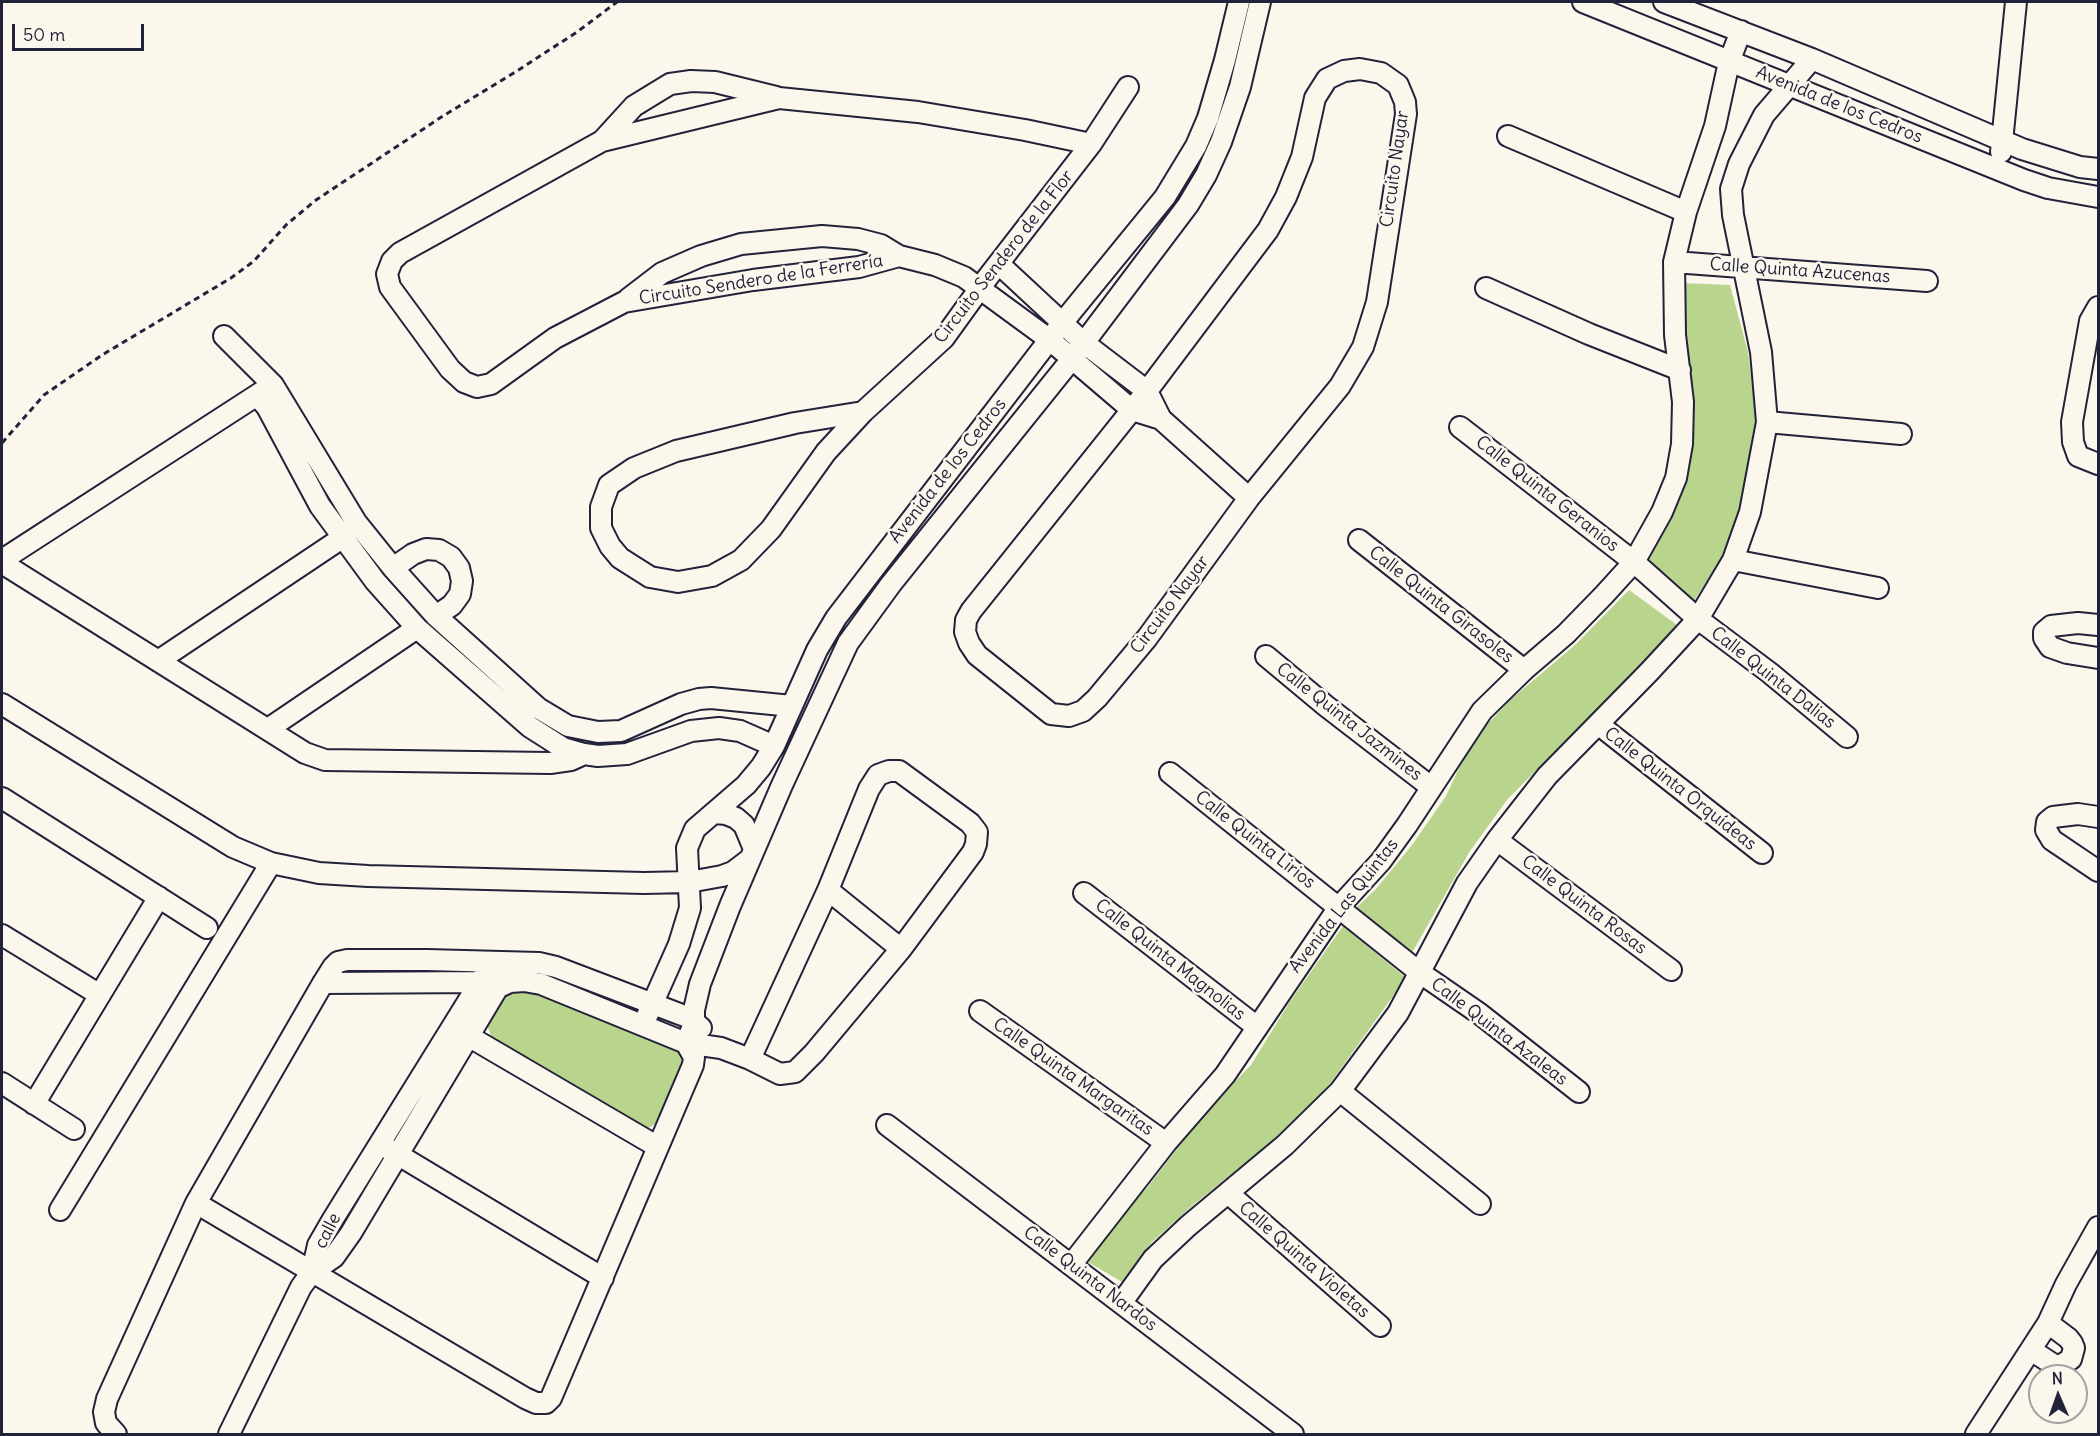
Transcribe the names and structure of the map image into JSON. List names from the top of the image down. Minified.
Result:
{"streets":{"street":["Avenida de los Cedros","Circuito Nayar","Circuito Sendero de la Flor","Calle Quinta Azucenas","Circuito Sendero de la Ferrería","Calle Quinta Geranios","Calle Quinta Girasoles","Calle Quinta Dalias","Calle Quinta Jazmines","Calle Quinta Orquídeas","Calle Quinta Lirios","Calle Quinta Rosas","Avenida Las Quintas","Calle Quinta Magnolias","Calle Quinta Azaleas","Calle Quinta Margaritas","calle","Calle Quinta Violetas","Calle Quinta Nardos"]},"crossings":[["Avenida de los Cedros","Circuito Sendero de la Ferrería"],["Avenida de los Cedros","Avenida Las Quintas"],["Circuito Nayar","Circuito Sendero de la Ferrería"],["Circuito Sendero de la Flor","Circuito Sendero de la Ferrería"],["Calle Quinta Azucenas","Avenida Las Quintas"],["Calle Quinta Geranios","Calle Quinta Dalias"],["Calle Quinta Geranios","Avenida Las Quintas"],["Calle Quinta Girasoles","Avenida Las Quintas"],["Calle Quinta Jazmines","Avenida Las Quintas"],["Calle Quinta Lirios","Avenida Las Quintas"],["Calle Quinta Lirios","Calle Quinta Azaleas"],["Avenida Las Quintas","Calle Quinta Magnolias"],["Avenida Las Quintas","Calle Quinta Margaritas"],["Avenida Las Quintas","Calle Quinta Nardos"]],"scale_bar":"50 m","north":"top"}
